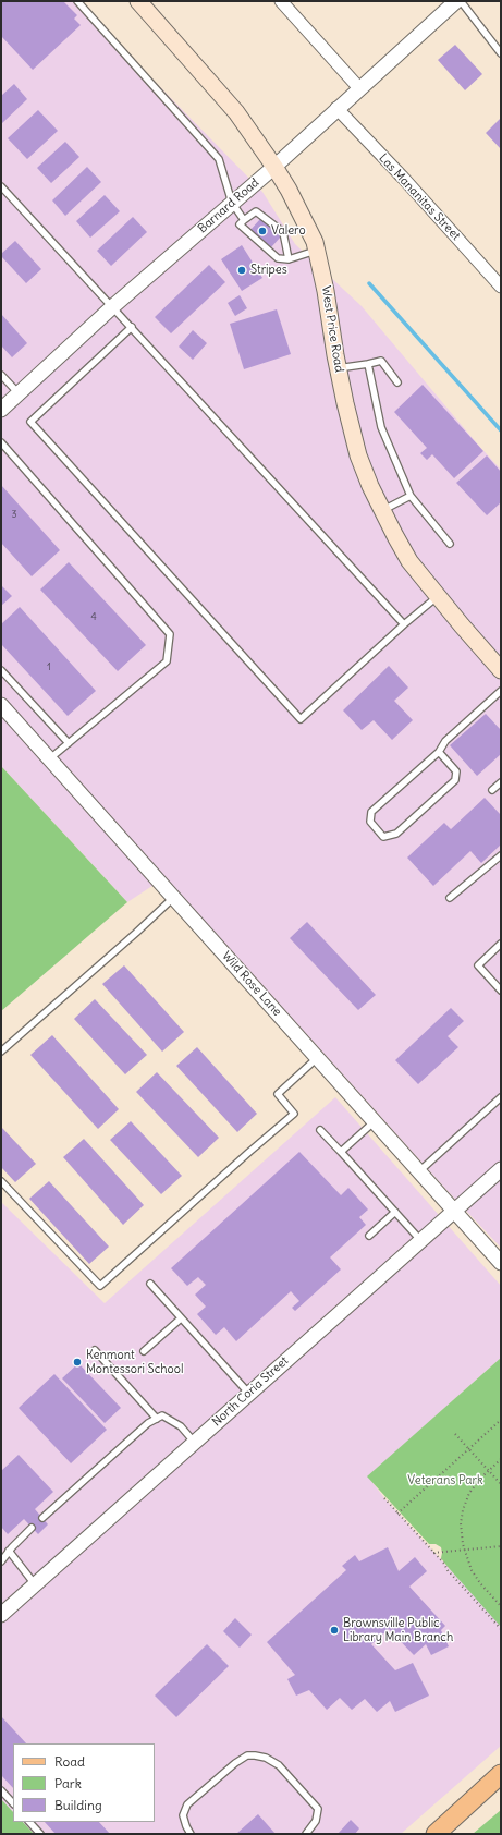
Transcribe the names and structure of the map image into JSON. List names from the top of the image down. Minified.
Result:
{"streets":{"main road":["West Price Road"],"street":["Las Mananitas Street","Barnard Road","Wild Rose Lane","North Coria Street"]},"crossings":[["Las Mananitas Street","Barnard Road"],["Barnard Road","West Price Road"],["Wild Rose Lane","North Coria Street"]],"parks":["Veterans Park"],"places":["Valero","Stripes","Kenmont Montessori School","Brownsville Public Library Main Branch"],"house_numbers":["3","4","1"],"legend":["Road","Park","Building"]}
